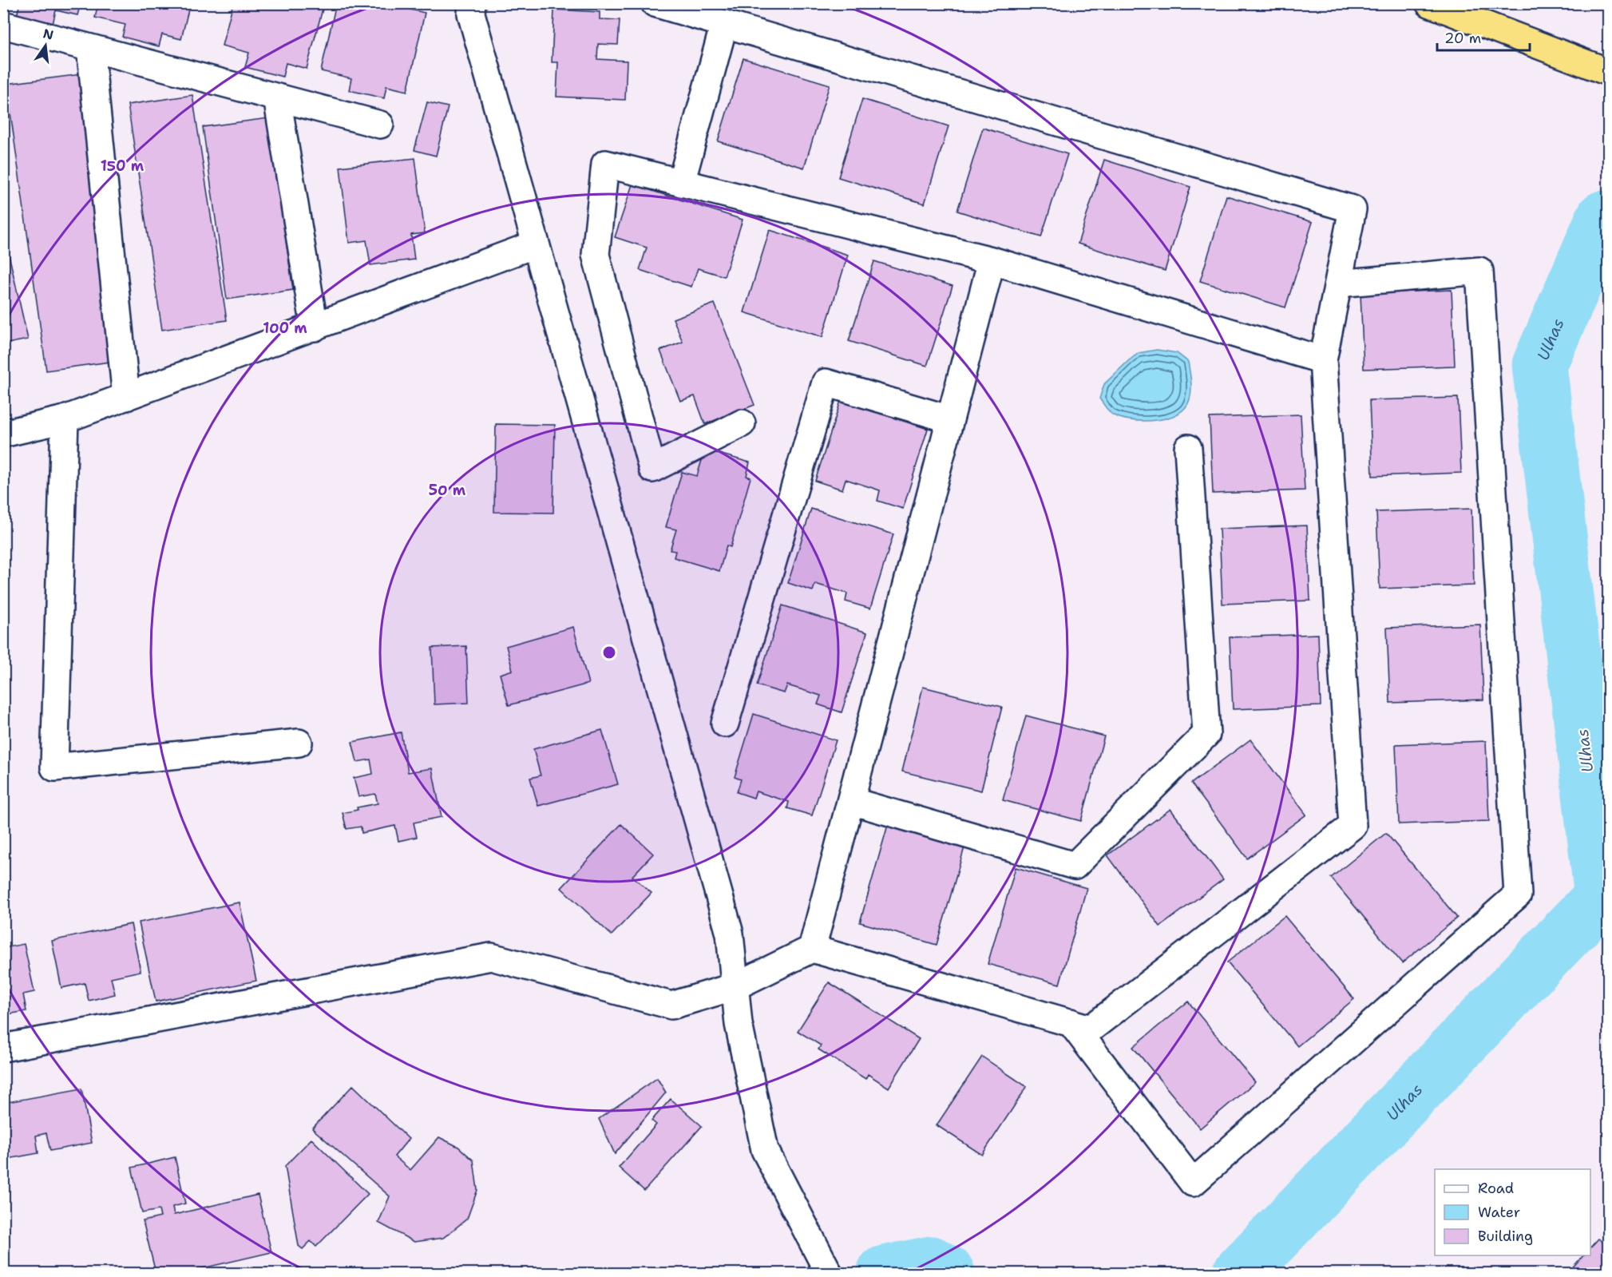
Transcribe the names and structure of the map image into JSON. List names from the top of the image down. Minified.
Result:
{"water":["Ulhas"],"legend":["Road","Water","Building"],"scale_bar":"20 m","north":"top","rings":["150 m","100 m","50 m"]}
